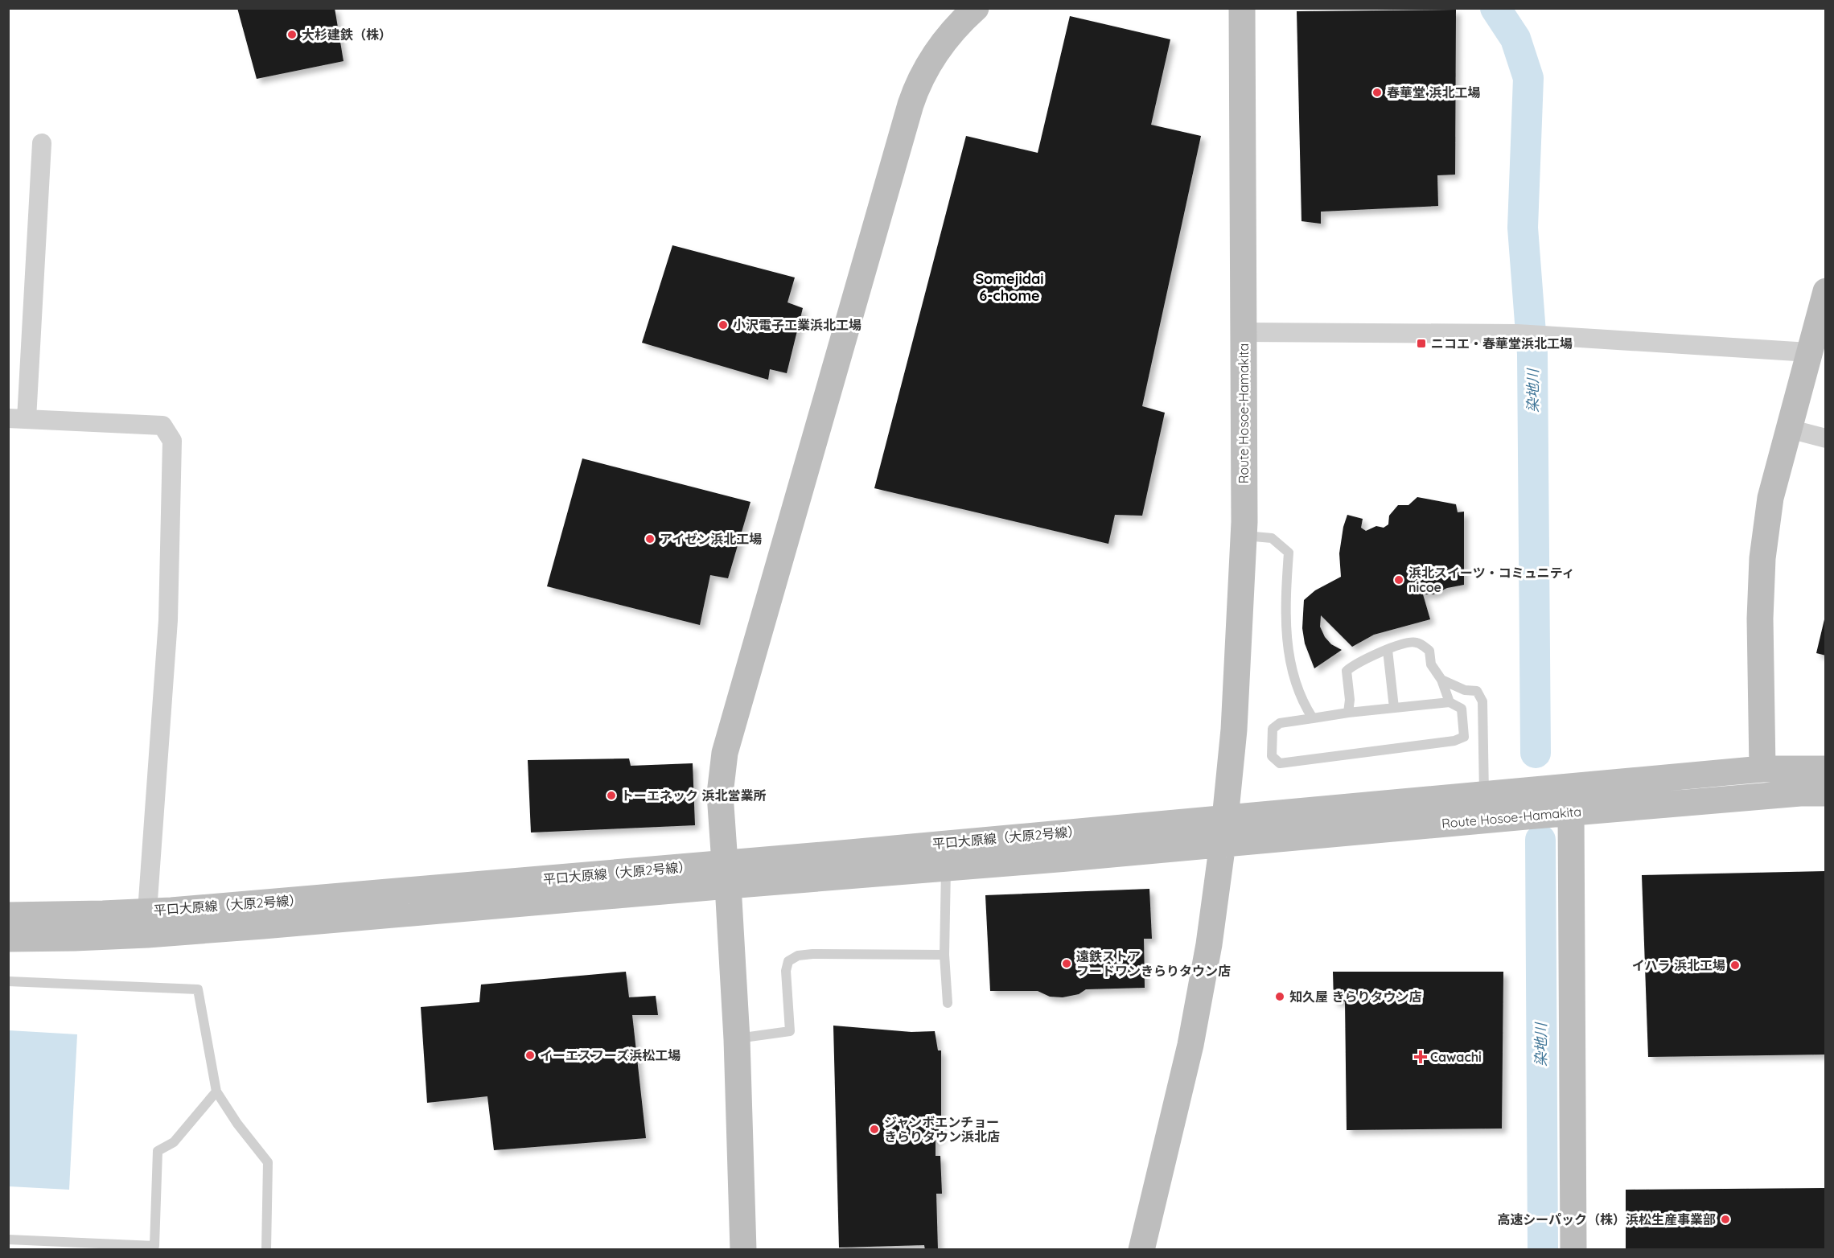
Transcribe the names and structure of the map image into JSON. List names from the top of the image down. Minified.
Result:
{"streets":{"street":["Route Hosoe-Hamakita","平口大原線（大原2号線）"]},"crossings":[["Route Hosoe-Hamakita","平口大原線（大原2号線）"]],"districts":["Somejidai 6-chome"],"water":["染地川"],"places":{"other":["大杉建鉄（株）","春華堂 浜北工場","小沢電子工業浜北工場","アイゼン浜北工場","浜北スイーツ・コミュニティ nicoe","トーエネック 浜北営業所","遠鉄ストア フードワンきらりタウン店","イハラ 浜北工場","知久屋 きらりタウン店","イーエスフーズ浜松工場","ジャンボエンチョー きらりタウン浜北店","高速シーパック（株）浜松生産事業部"],"transit":["ニコエ・春華堂浜北工場"],"health":["Cawachi"]}}
